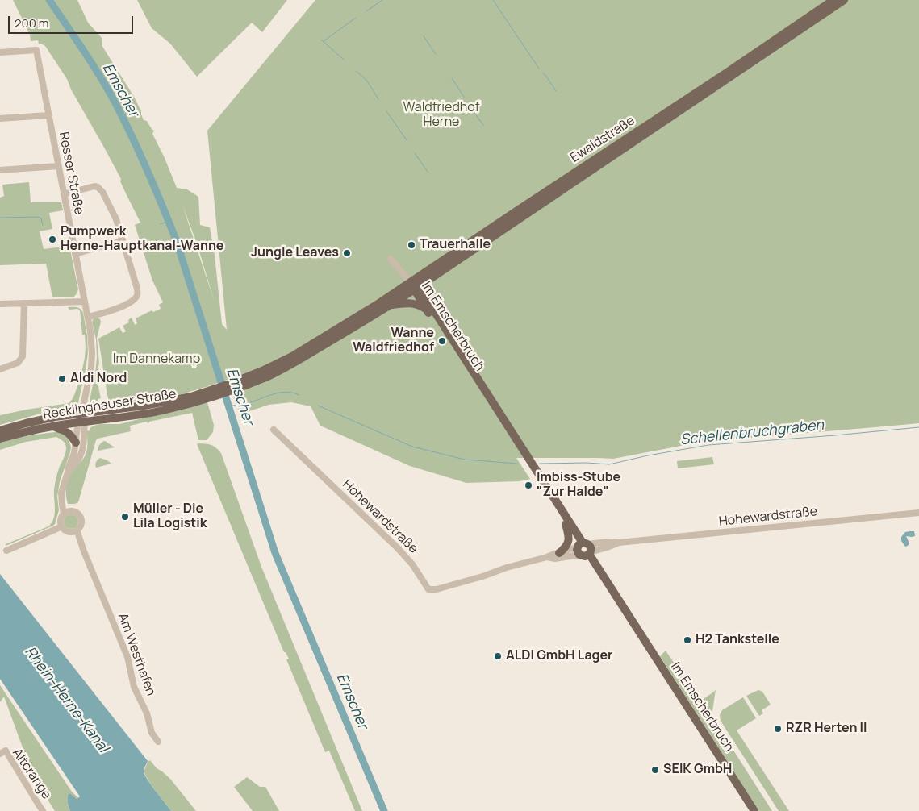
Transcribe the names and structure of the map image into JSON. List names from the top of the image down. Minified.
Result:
{"streets":{"main road":["Ewaldstraße","Im Emscherbruch","Recklinghauser Straße"],"street":["Resser Straße","Hohewardstraße","Am Westhafen","Altcrange"]},"crossings":[["Ewaldstraße","Im Emscherbruch"],["Ewaldstraße","Recklinghauser Straße"],["Resser Straße","Recklinghauser Straße"],["Im Emscherbruch","Recklinghauser Straße"],["Im Emscherbruch","Hohewardstraße"]],"water":["Emscher","Schellenbruchgraben","Rhein-Herne-Kanal"],"parks":["Waldfriedhof Herne","Im Dannekamp"],"places":["Pumpwerk Herne-Hauptkanal-Wanne","Trauerhalle","Jungle Leaves","Wanne Waldfriedhof","Aldi Nord","Imbiss-Stube \"Zur Halde\"","Müller - Die Lila Logistik","H2 Tankstelle","ALDI GmbH Lager","RZR Herten II","SEIK GmbH"],"scale_bar":"200 m"}
